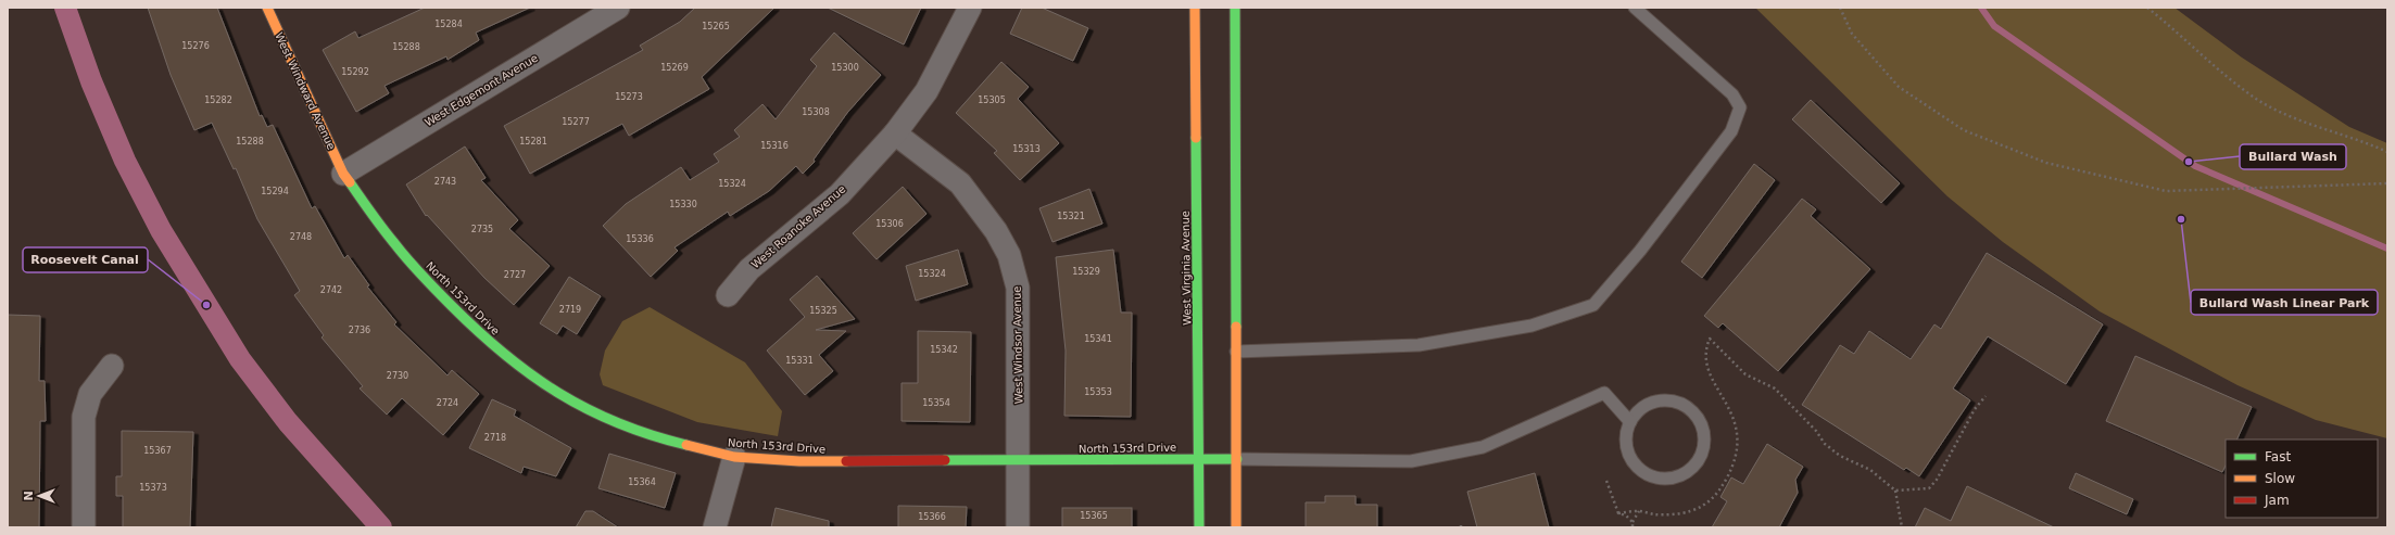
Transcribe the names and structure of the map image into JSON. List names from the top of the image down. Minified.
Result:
{"streets":{"street":["West Edgemont Avenue","West Windward Avenue","West Roanoke Avenue","West Virginia Avenue","North 153rd Drive","West Windsor Avenue"]},"crossings":[["West Edgemont Avenue","West Windward Avenue"],["West Edgemont Avenue","North 153rd Drive"],["West Windward Avenue","North 153rd Drive"],["West Roanoke Avenue","West Windsor Avenue"],["West Virginia Avenue","North 153rd Drive"],["North 153rd Drive","West Windsor Avenue"]],"places":["Bullard Wash","Bullard Wash Linear Park","Roosevelt Canal"],"house_numbers":["15284","15265","15276","15288","15269","15300","15292","15273","15282","15305","15308","15277","15288","15281","15316","15313","2743","15324","15294","15330","15321","15306","2735","2748","15336","15329","15324","2727","2742","2719","15325","2736","15341","15342","15331","2730","15353","2724","15354","2718","15367","15364","15373","15365","15366"],"legend":["Fast","Slow","Jam"],"north":"left"}
